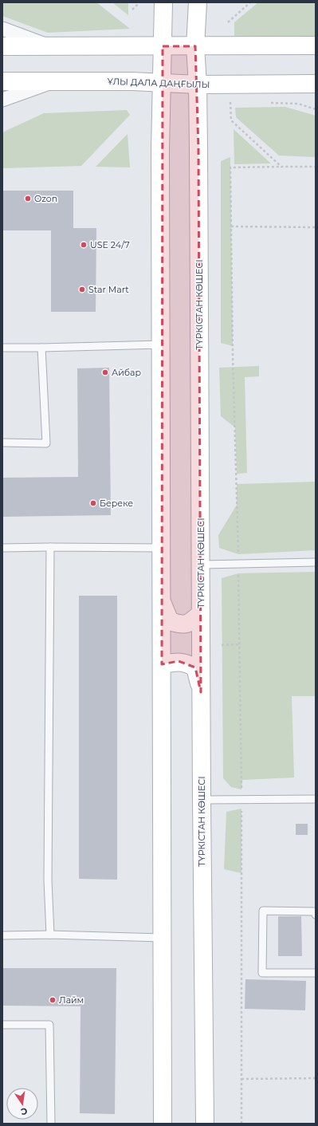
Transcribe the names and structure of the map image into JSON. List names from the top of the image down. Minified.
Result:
{"streets":{"main road":["ҰЛЫ ДАЛА ДАҢҒЫЛЫ","ТҮРКІСТАН КӨШЕСІ"]},"crossings":[["ҰЛЫ ДАЛА ДАҢҒЫЛЫ","ТҮРКІСТАН КӨШЕСІ"]],"places":["Ozon","USE 24/7","Star Mart","Айбар","Береке","Лайм"],"north":"bottom"}
